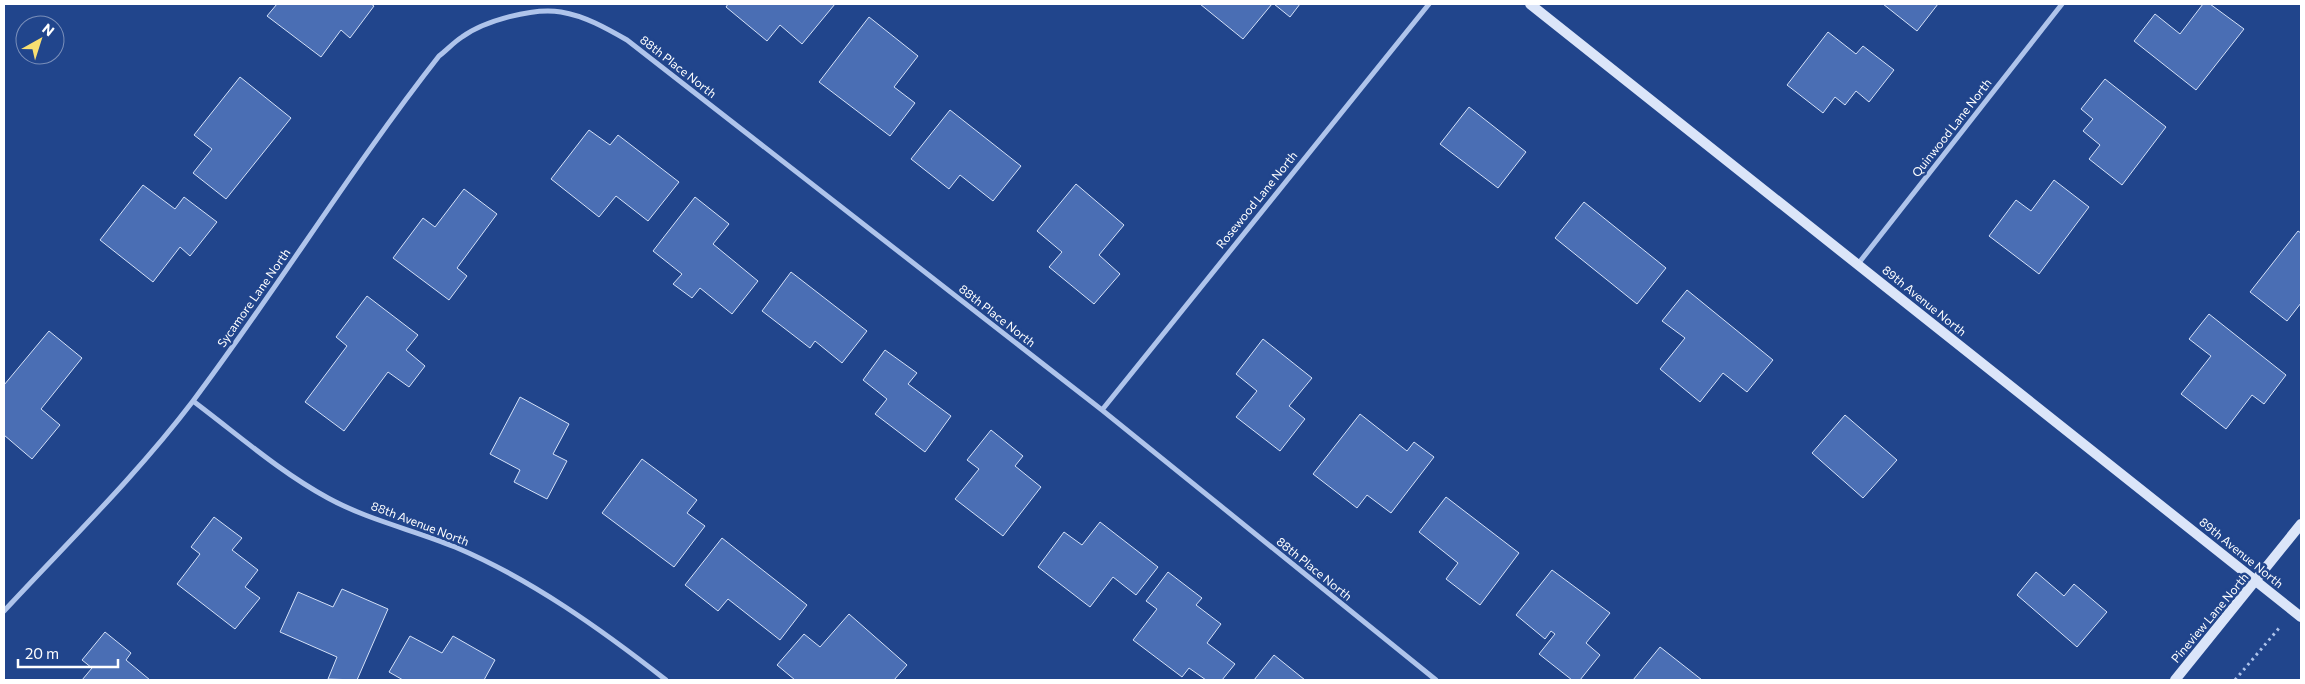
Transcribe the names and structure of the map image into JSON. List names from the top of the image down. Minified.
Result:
{"streets":{"street":["88th Place North","Quinwood Lane North","Rosewood Lane North","Sycamore Lane North","89th Avenue North","88th Avenue North","Pineview Lane North"]},"crossings":[["88th Place North","Rosewood Lane North"],["88th Place North","Sycamore Lane North"],["Quinwood Lane North","89th Avenue North"],["Sycamore Lane North","88th Avenue North"],["89th Avenue North","Pineview Lane North"]],"scale_bar":"20 m","north":"top right"}
